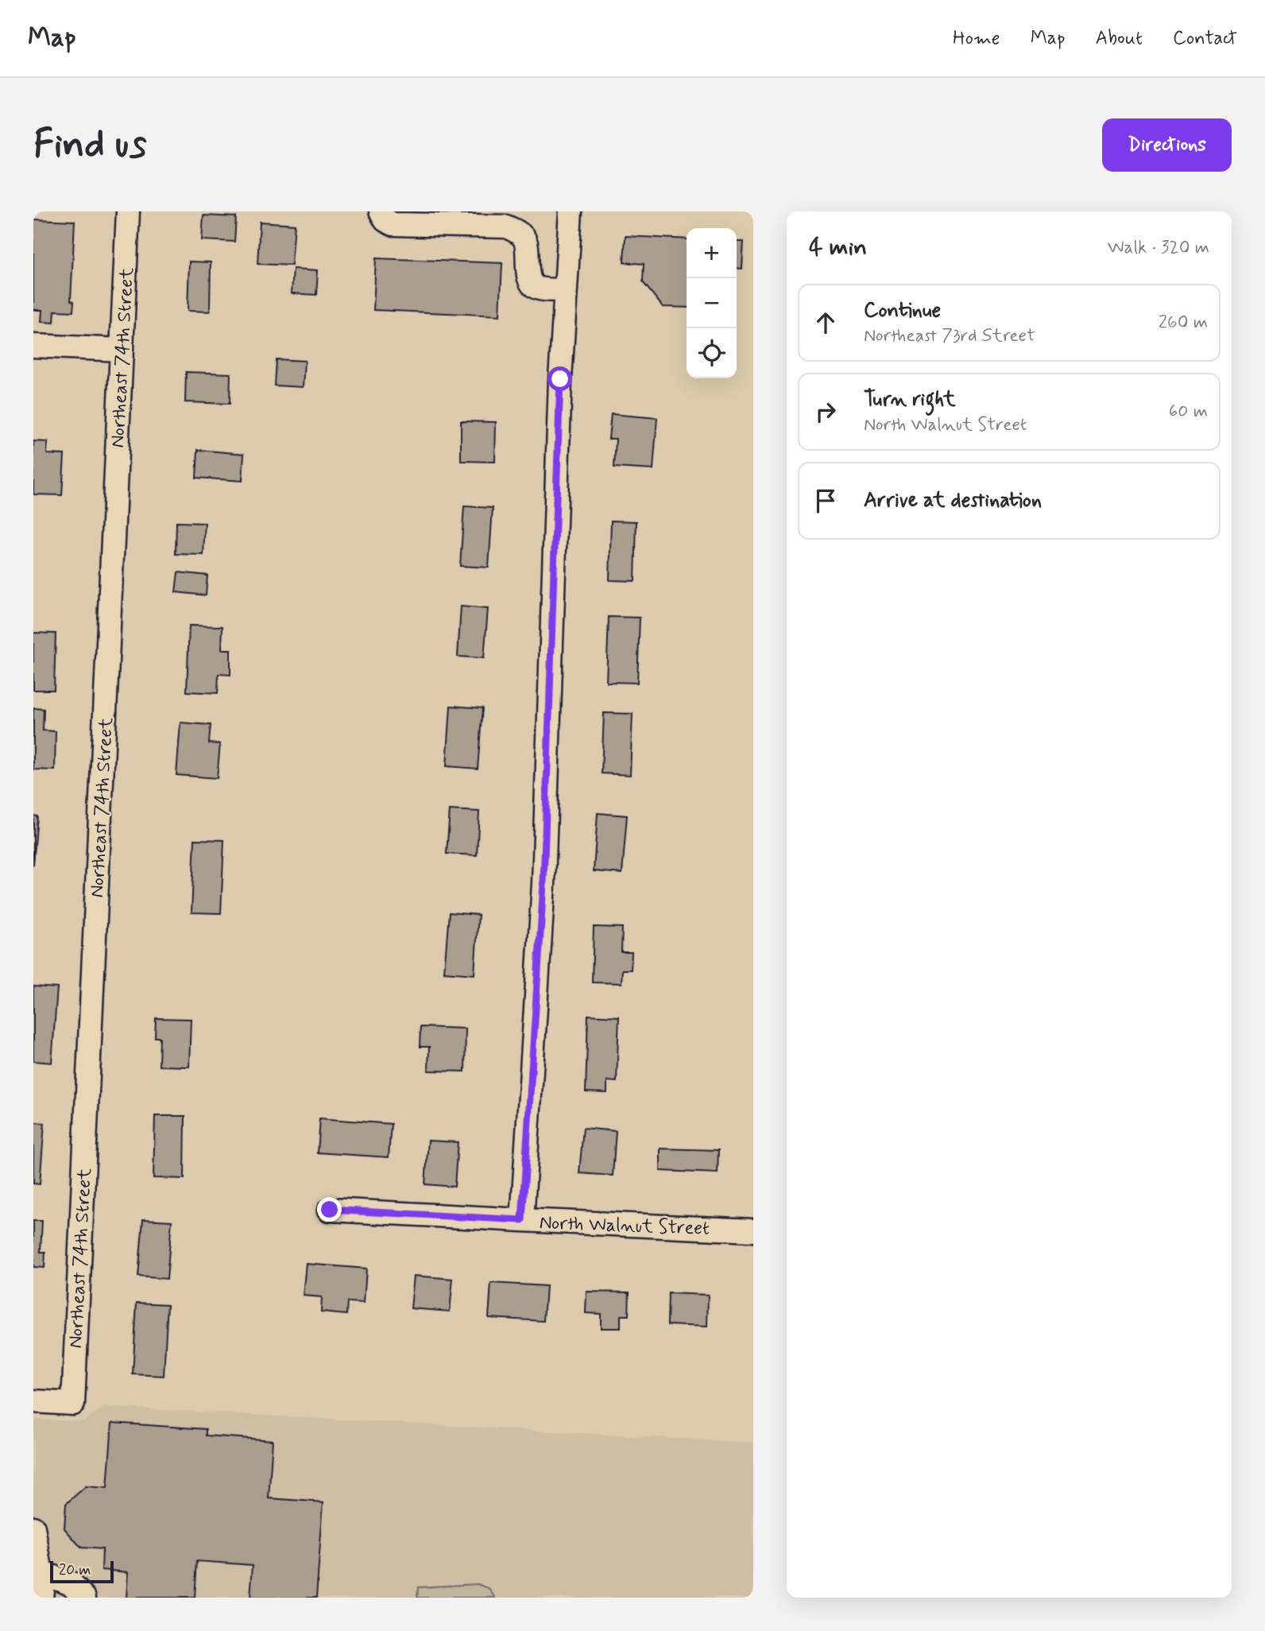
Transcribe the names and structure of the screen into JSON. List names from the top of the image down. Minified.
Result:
{"streets":{"street":["Northeast 74th Street","North Walnut Street"]},"scale_bar":"20 m","page":{"header":"Map","nav":["Home","Map","About","Contact"],"buttons":"Directions","title":"Find us","heading":["4 min","Walk · 320 m"],"map_buttons":["+","−"],"list":[["Continue","Northeast 73rd Street","260 m"],["Turn right","North Walnut Street","60 m"],"Arrive at destination"],"scale":"20 m"}}
